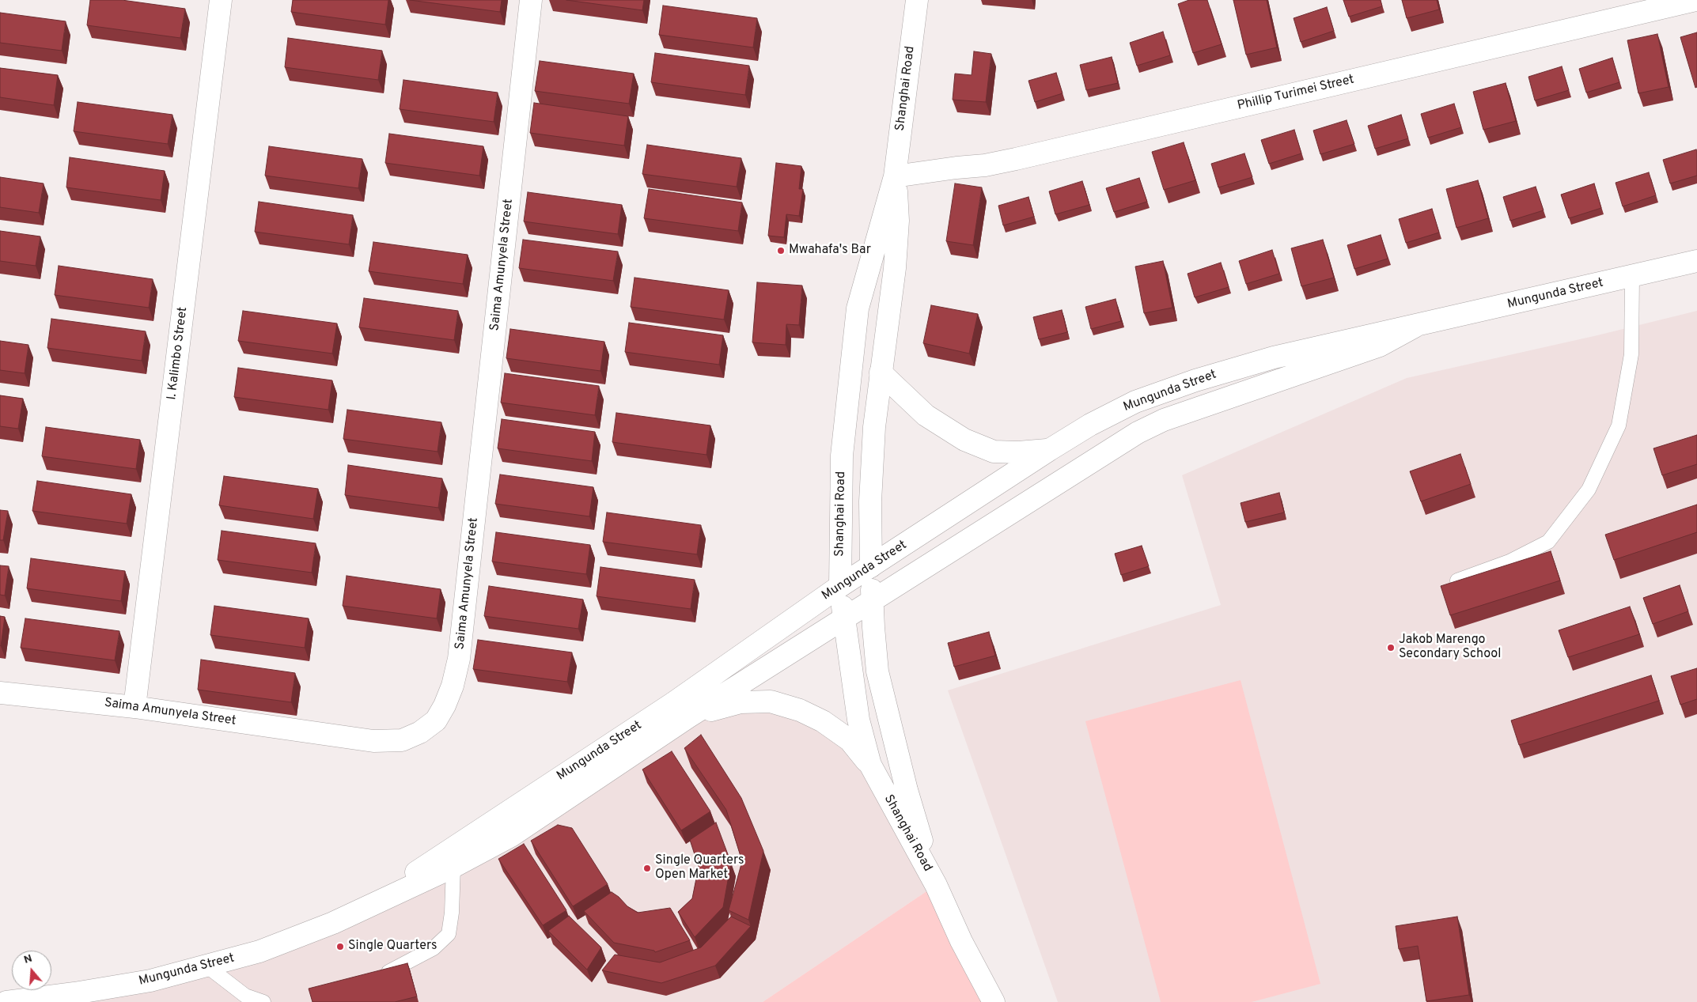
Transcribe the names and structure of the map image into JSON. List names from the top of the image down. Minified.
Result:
{"streets":{"street":["Shanghai Road","Phillip Turimei Street","Saima Amunyela Street","Mungunda Street","I. Kalimbo Street"]},"crossings":[["Shanghai Road","Phillip Turimei Street"],["Shanghai Road","Mungunda Street"],["Saima Amunyela Street","I. Kalimbo Street"]],"places":["Mwahafa's Bar","Jakob Marengo Secondary School","Single Quarters Open Market","Single Quarters"],"north":"top"}
